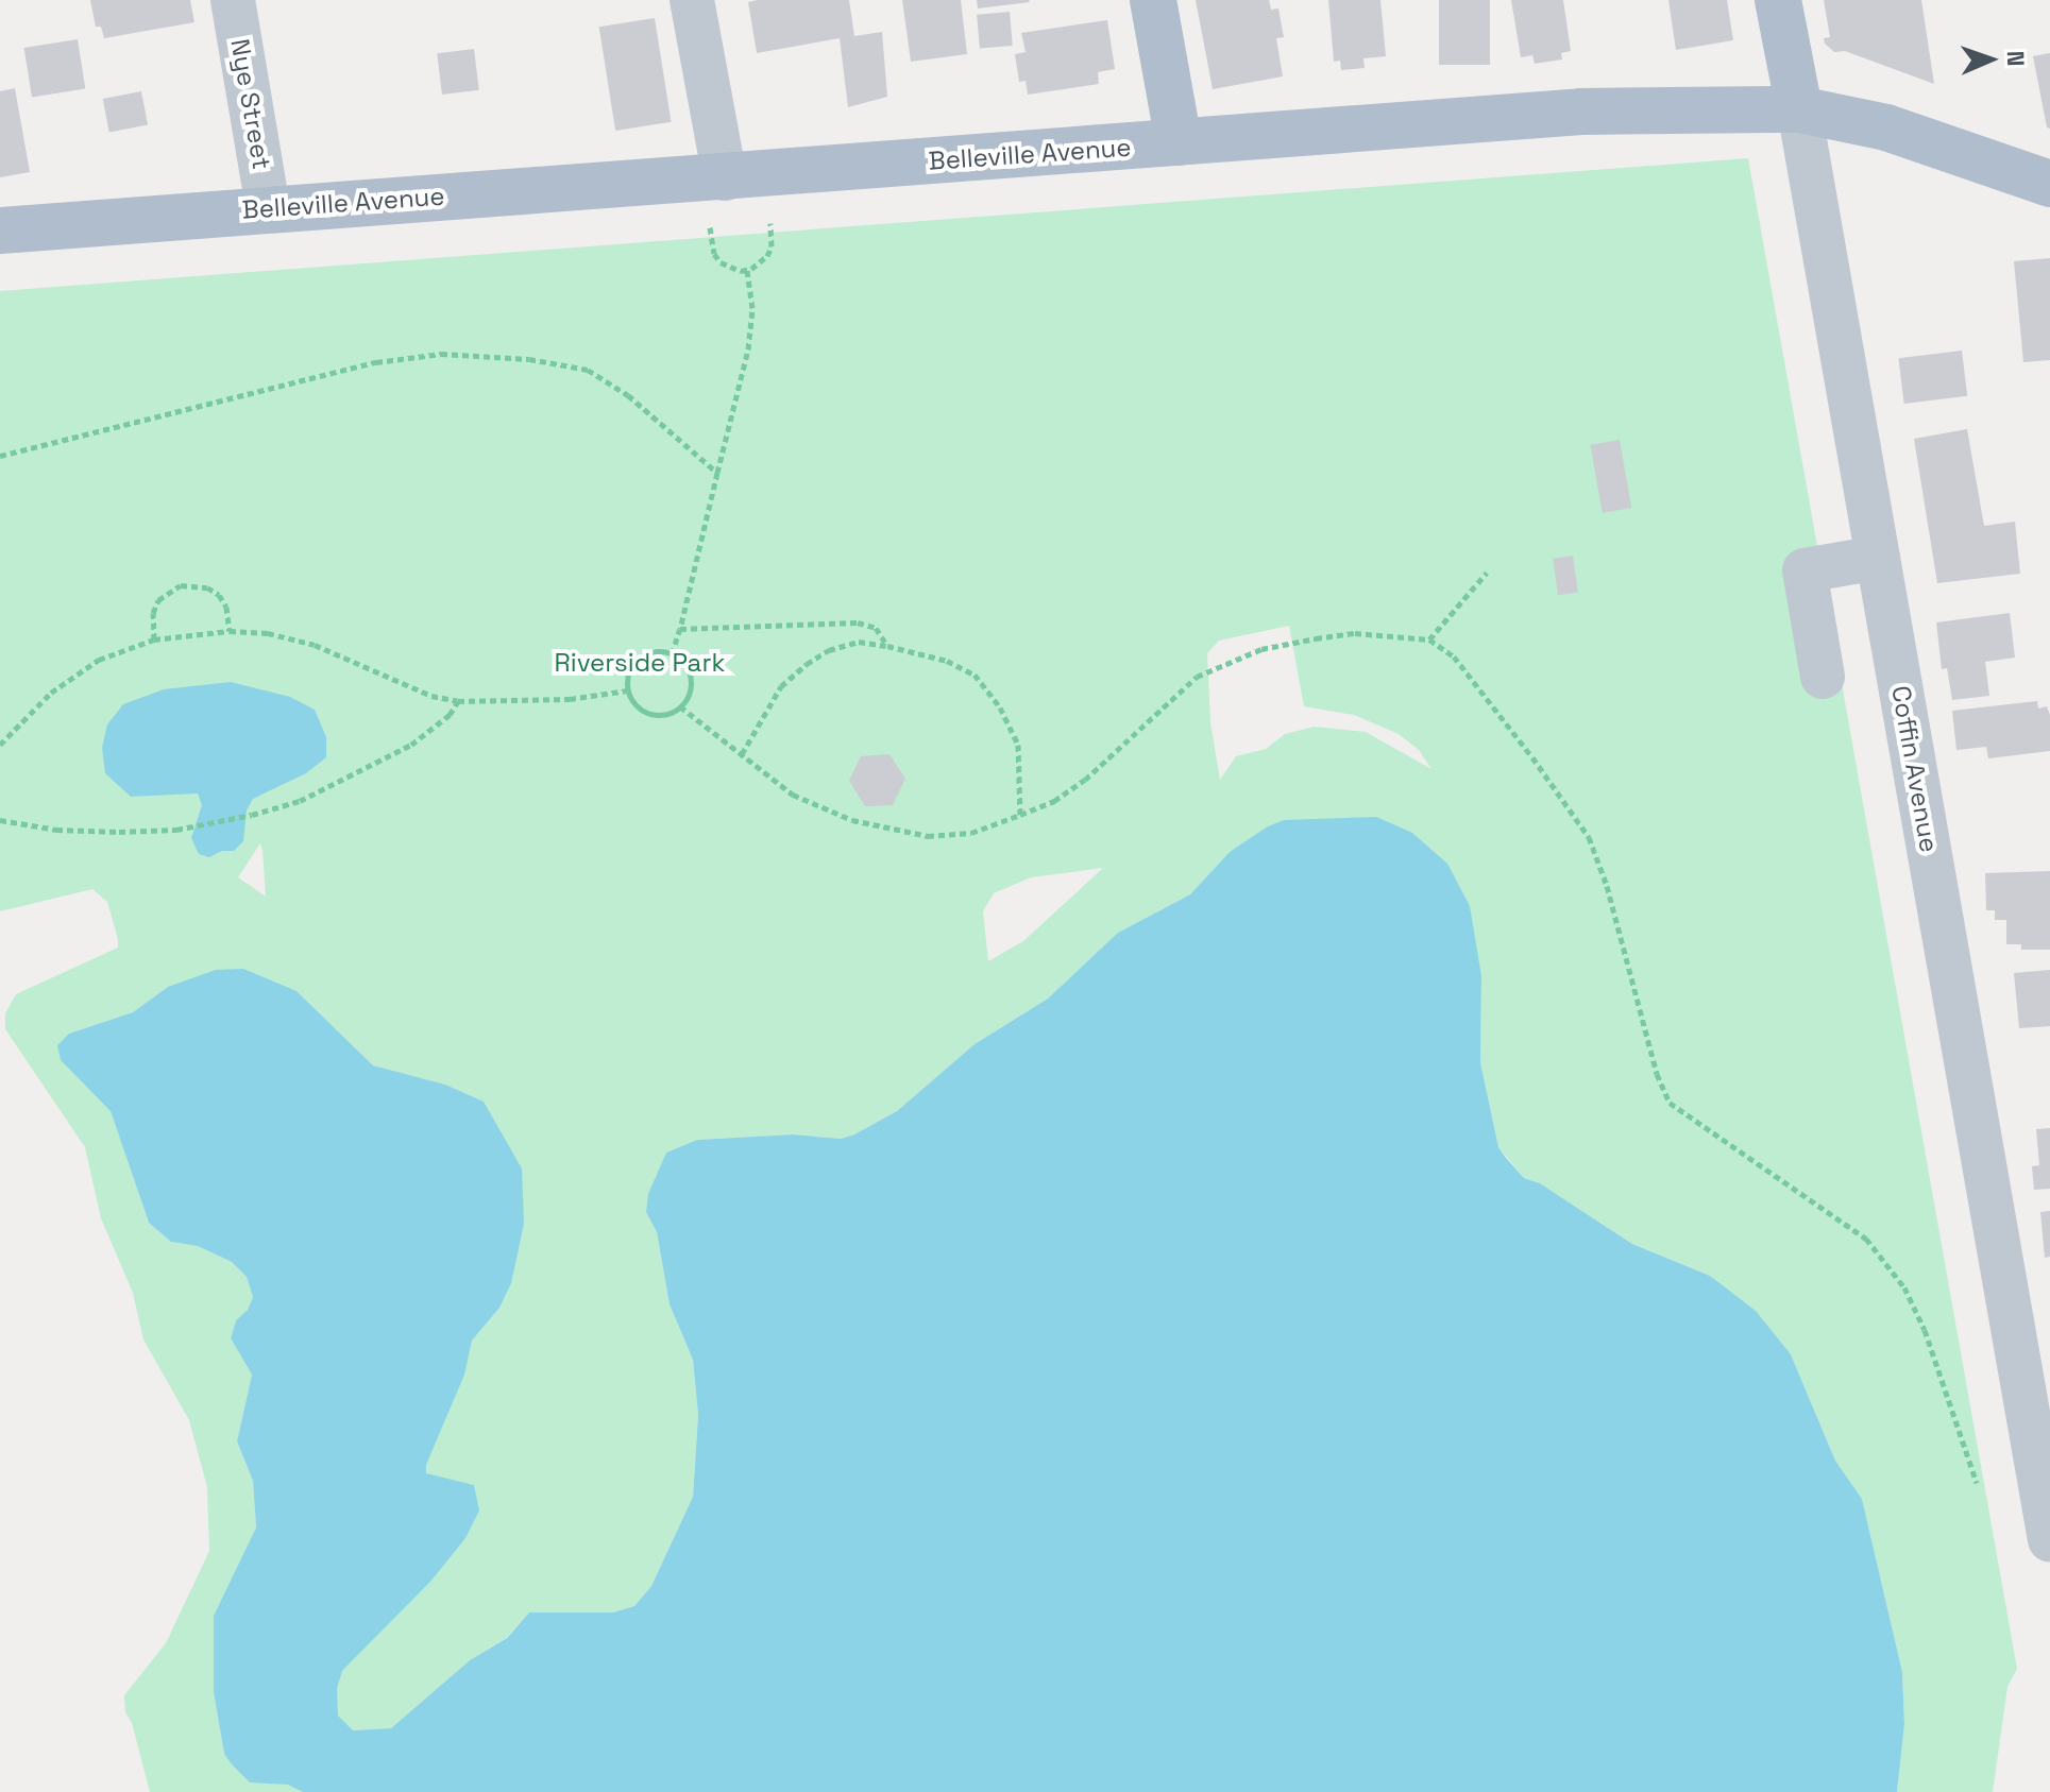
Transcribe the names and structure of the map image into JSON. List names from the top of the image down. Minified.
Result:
{"streets":{"main road":["Belleville Avenue","Coffin Avenue"],"street":["Nye Street"]},"crossings":[["Nye Street","Belleville Avenue"],["Belleville Avenue","Coffin Avenue"]],"parks":["Riverside Park"],"north":"right"}
